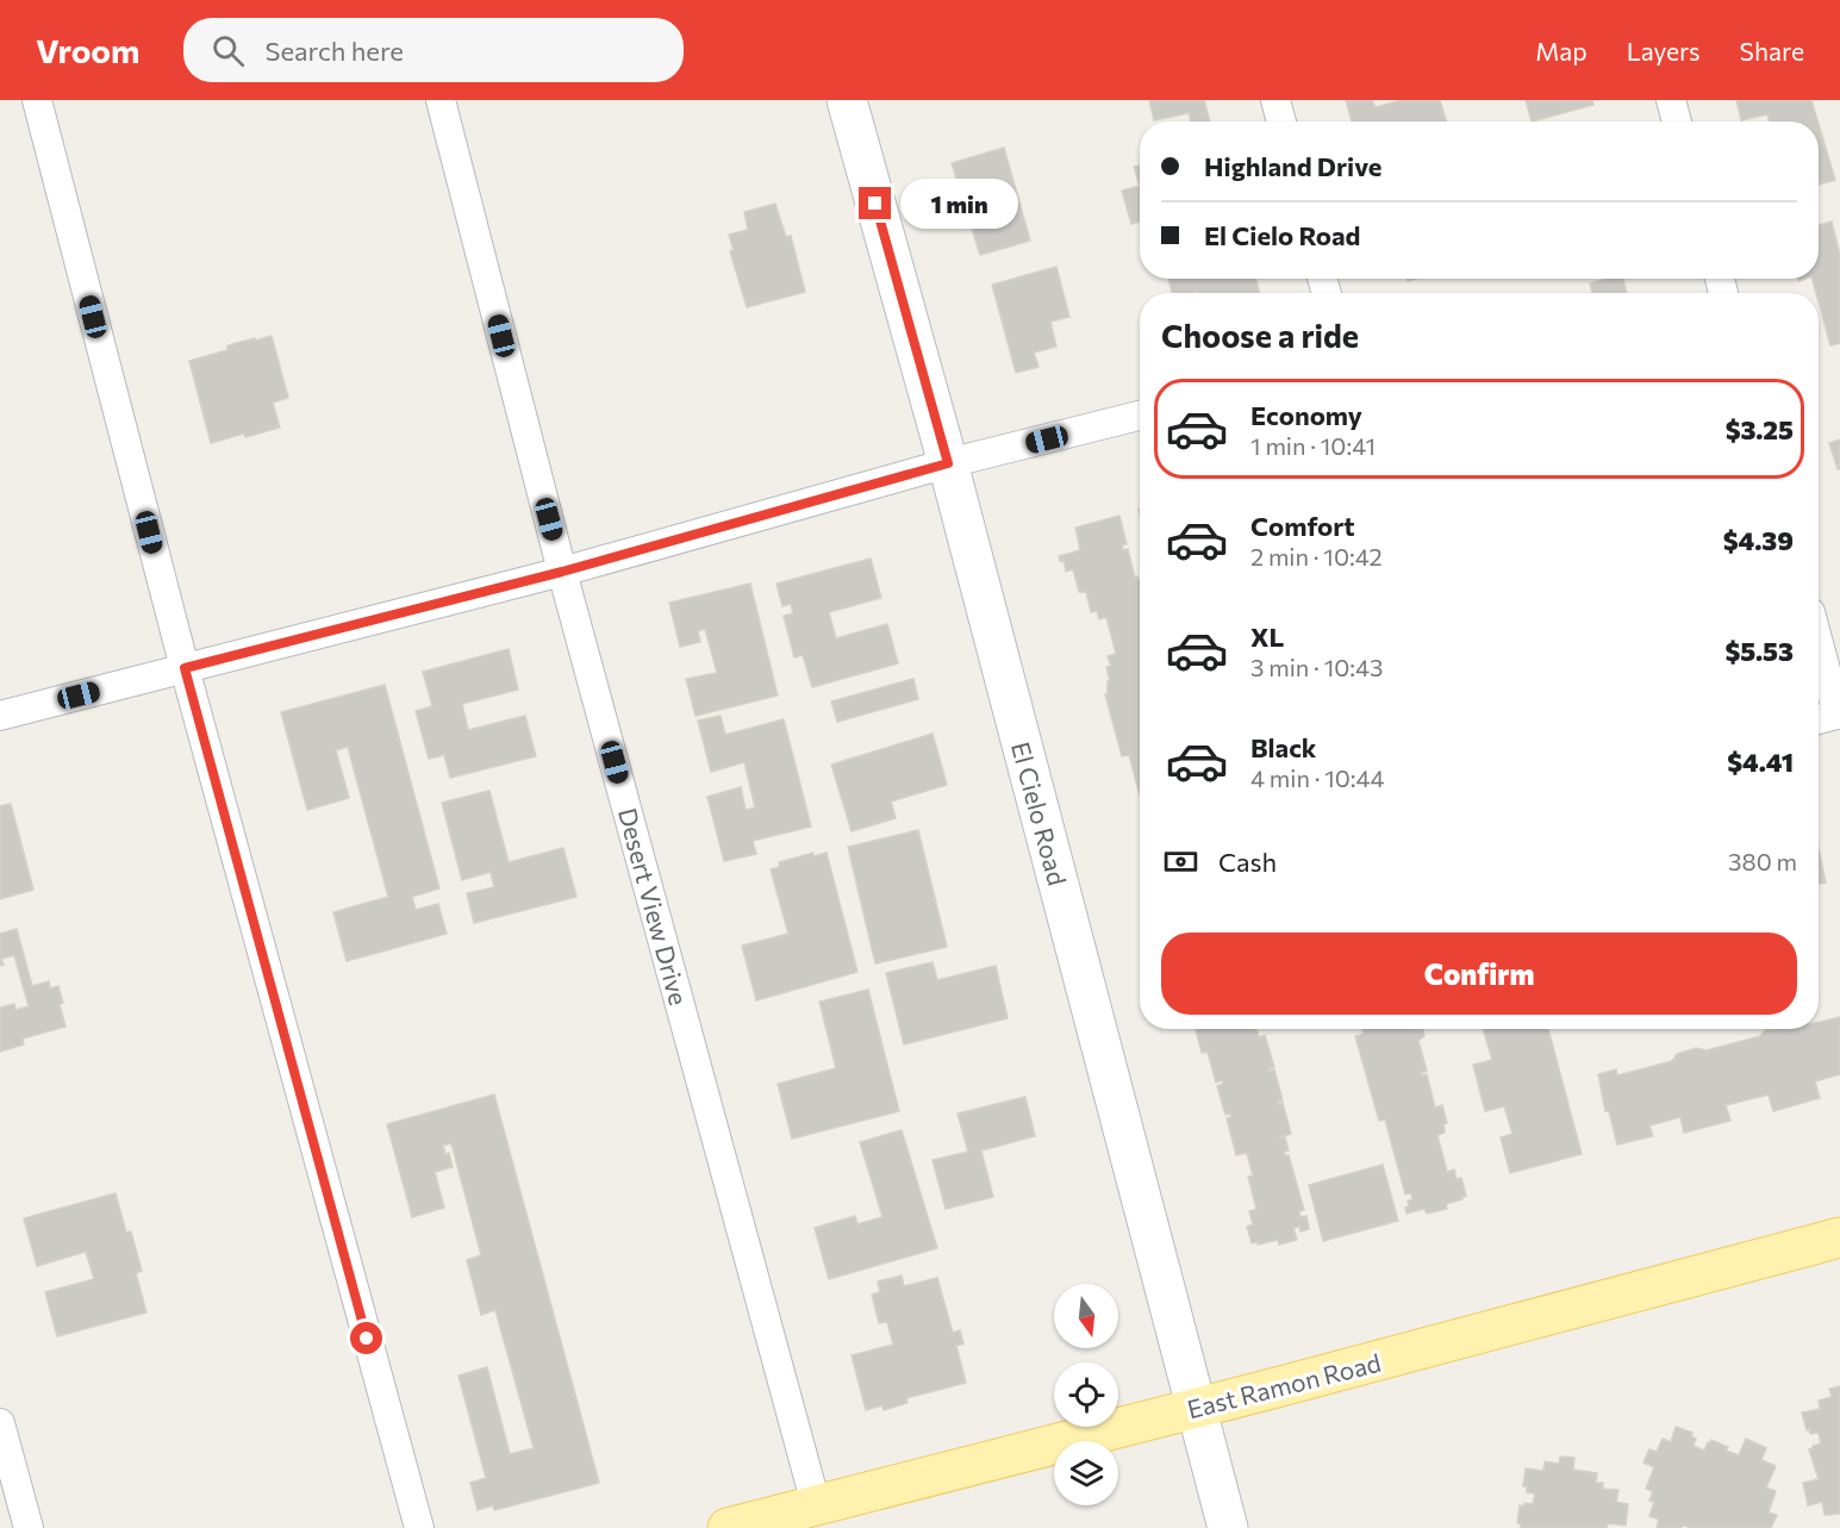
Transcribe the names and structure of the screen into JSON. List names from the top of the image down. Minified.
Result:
{"streets":{"main road":["East Ramon Road"],"street":["El Cielo Road","Desert View Drive"]},"crossings":[["El Cielo Road","East Ramon Road"],["Desert View Drive","East Ramon Road"]],"north":"bottom","page":{"header":"Vroom","search":"Search here","nav":["Map","Layers","Share"],"banner":["Highland Drive","El Cielo Road"],"bubble":"1 min","heading":"Choose a ride","list":[{"name":"Economy","note":"1 min · 10:41","value":"$3.25"},{"name":"Comfort","note":"2 min · 10:42","value":"$4.39"},{"name":"XL","note":"3 min · 10:43","value":"$5.53"},{"name":"Black","note":"4 min · 10:44","value":"$4.41"}],"pay":["Cash","380 m"],"buttons":"Confirm"}}
